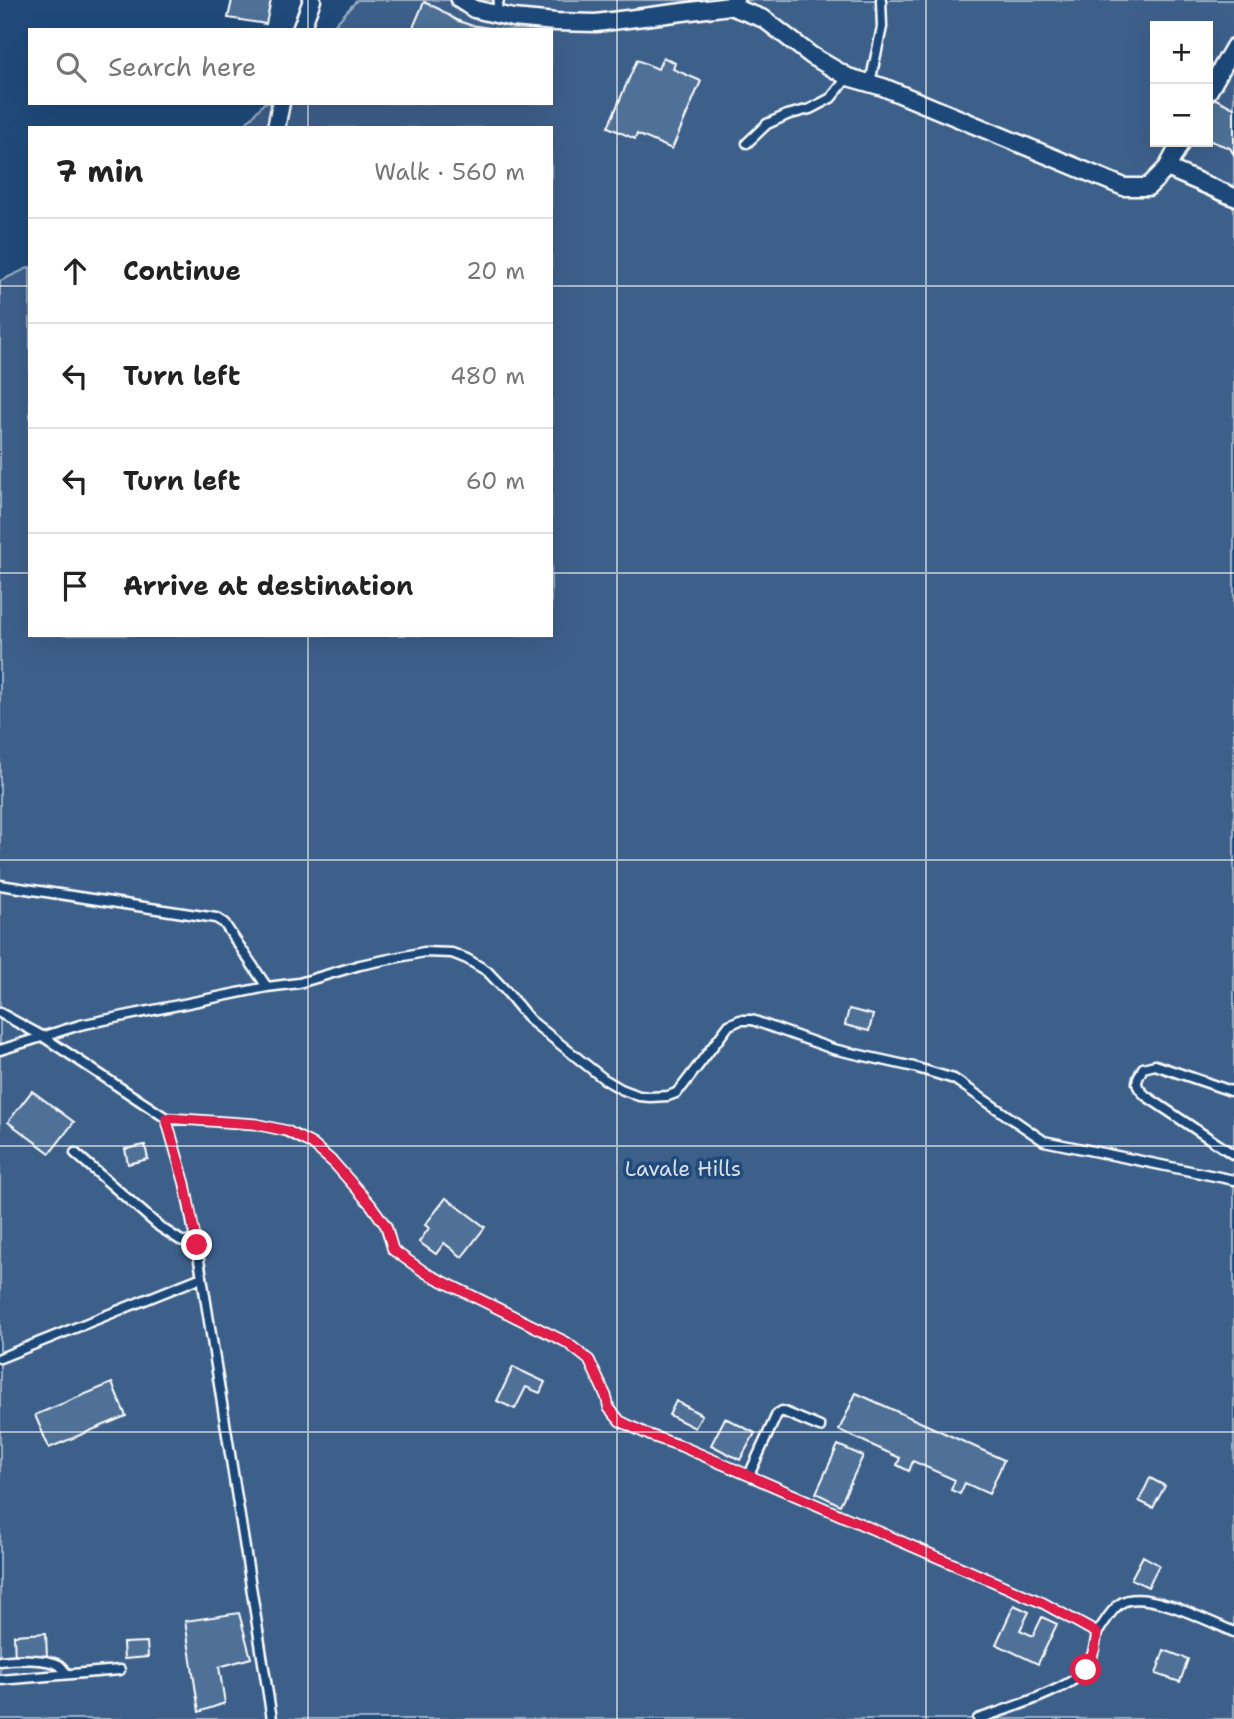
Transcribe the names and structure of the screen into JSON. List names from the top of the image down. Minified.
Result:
{"parks":["Lavale Hills"],"page":{"map_buttons":["+","−"],"search":"Search here","heading":["7 min","Walk · 560 m"],"list":[["Continue","20 m"],["Turn left","480 m"],["Turn left","60 m"],"Arrive at destination"]}}
